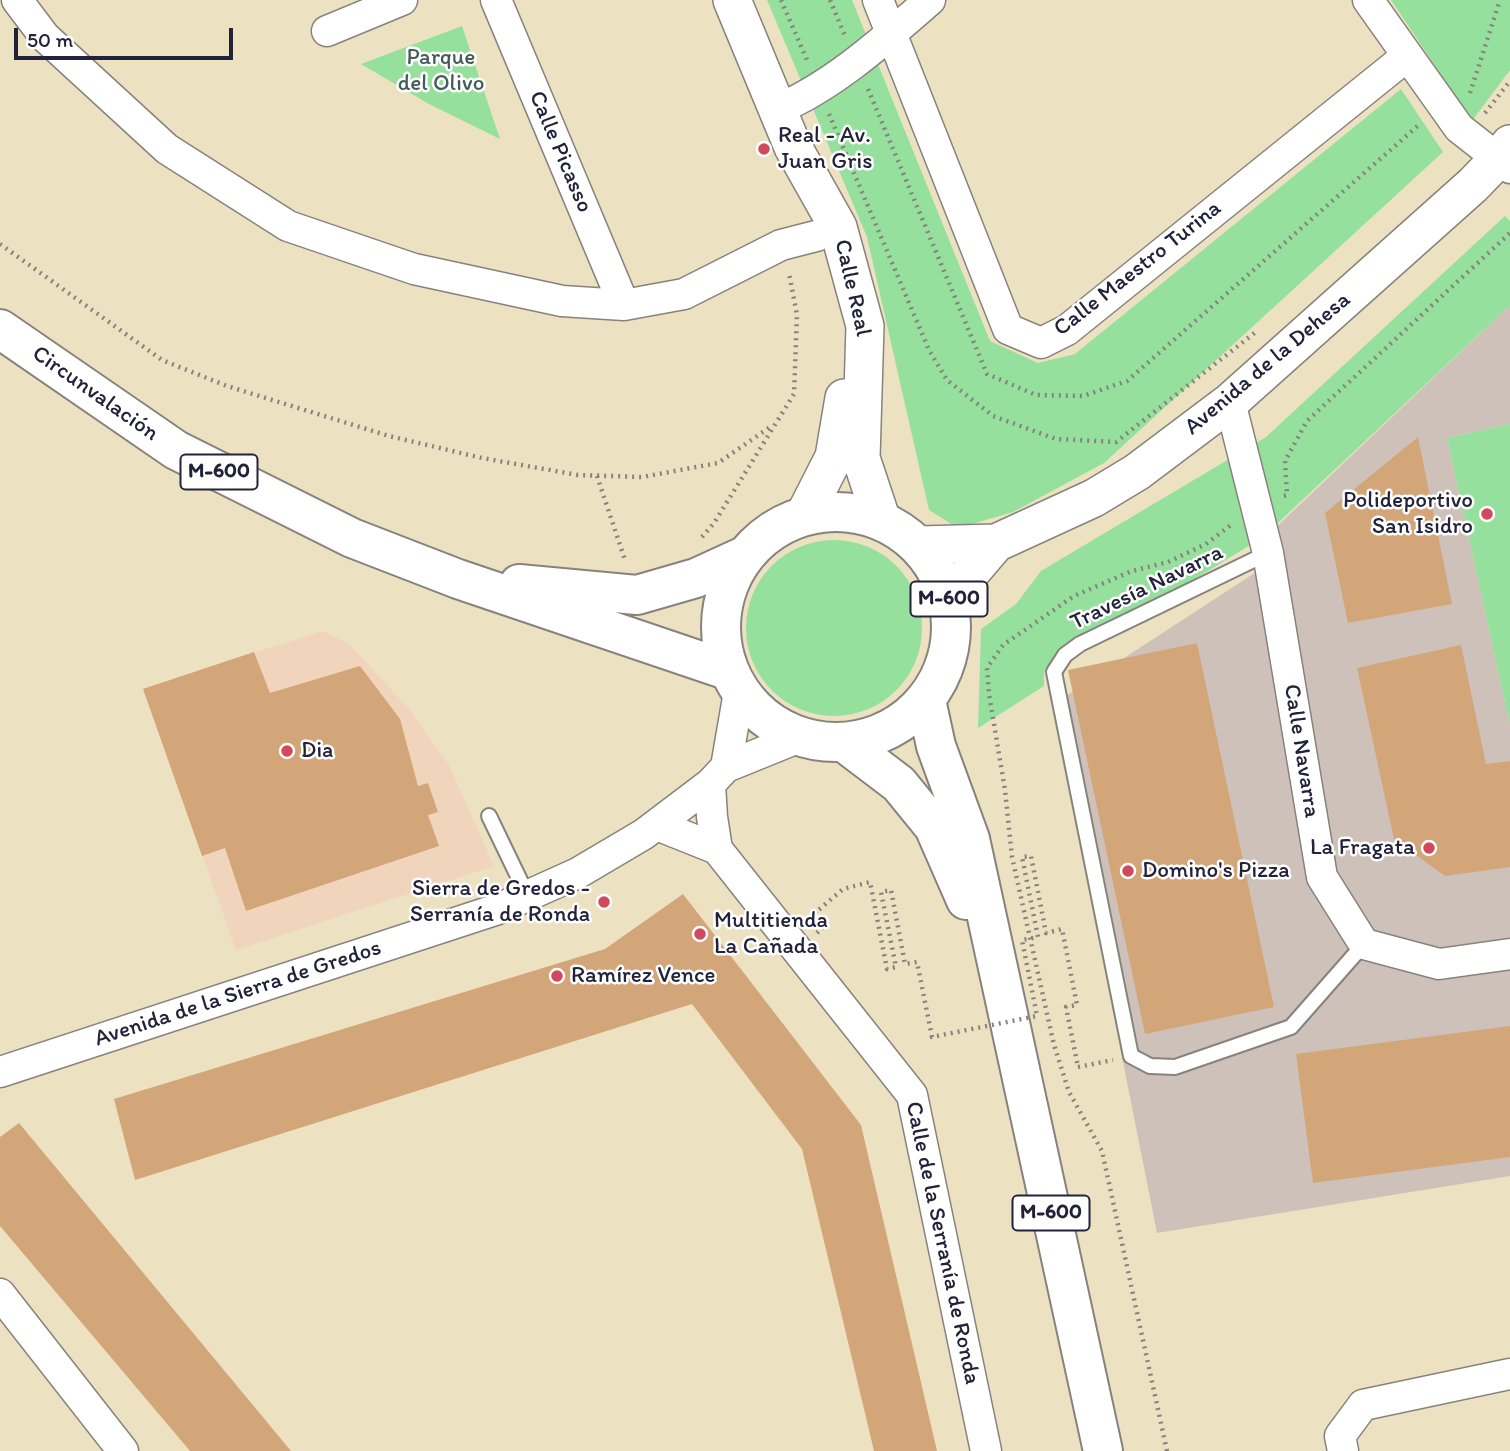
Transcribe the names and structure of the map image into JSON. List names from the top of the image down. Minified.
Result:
{"streets":{"highway":["Circunvalación","M-600"],"street":["Calle Picasso","Calle Maestro Turina","Calle Real","Avenida de la Dehesa","Calle Navarra","Avenida de la Sierra de Gredos","Calle de la Serranía de Ronda"],"lane":["Travesía Navarra"]},"crossings":[["Calle Real","Avenida de la Dehesa"],["Calle Real","M-600"],["Calle Real","Avenida de la Sierra de Gredos"],["Avenida de la Dehesa","M-600"],["Avenida de la Dehesa","Calle Navarra"],["Avenida de la Dehesa","Avenida de la Sierra de Gredos"],["Circunvalación","M-600"],["M-600","Avenida de la Sierra de Gredos"],["Travesía Navarra","Calle Navarra"],["Avenida de la Sierra de Gredos","Calle de la Serranía de Ronda"]],"parks":["Parque del Olivo"],"places":["Real - Av. Juan Gris","Polideportivo San Isidro","Dia","La Fragata","Domino's Pizza","Sierra de Gredos - Serranía de Ronda","Multitienda La Cañada","Ramírez Vence"],"scale_bar":"50 m"}
